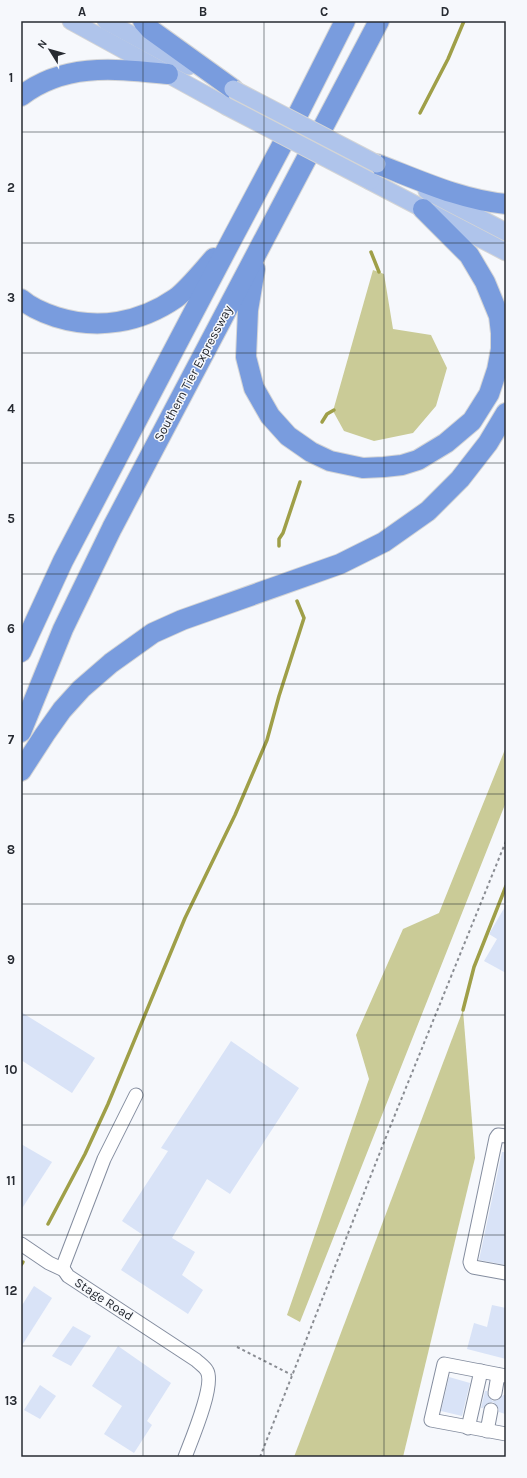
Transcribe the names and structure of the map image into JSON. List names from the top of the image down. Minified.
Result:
{"streets":{"highway":["Southern Tier Expressway"],"street":["Stage Road"]},"north":"top left","grid":{"columns":["A","B","C","D"],"rows":["1","2","3","4","5","6","7","8","9","10","11","12","13"]}}
